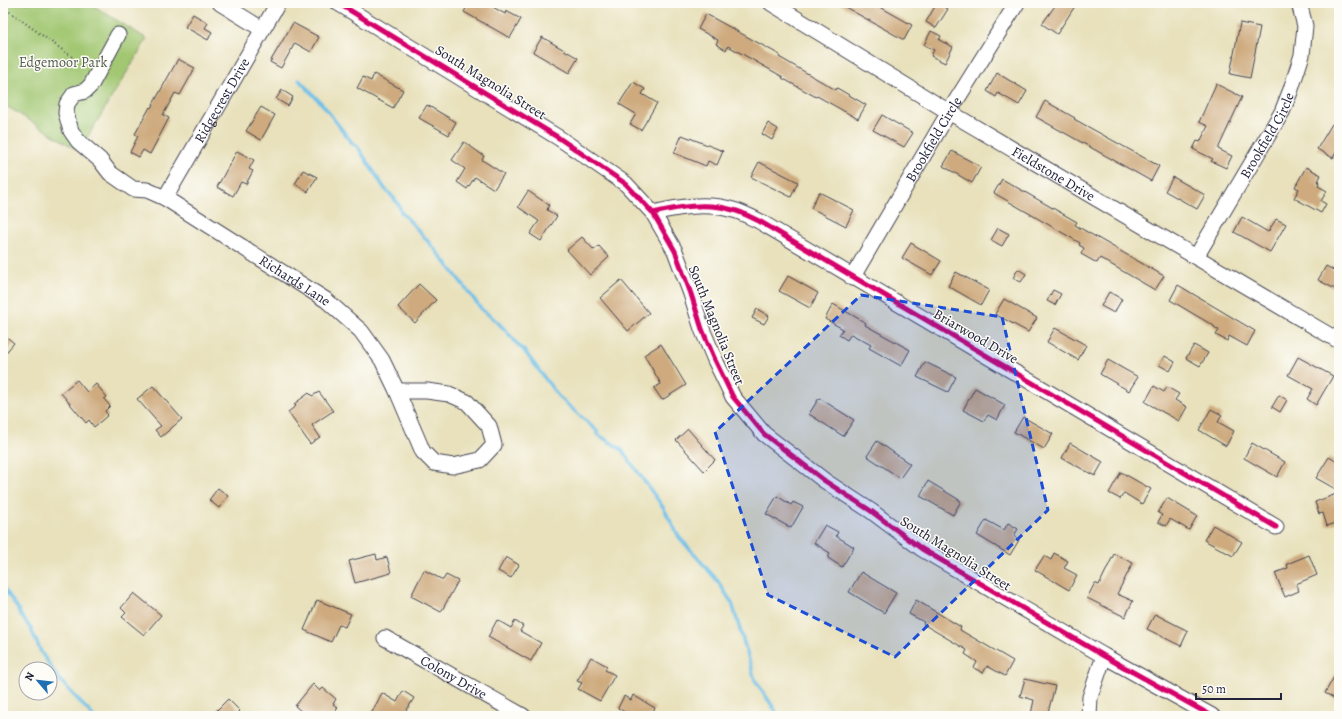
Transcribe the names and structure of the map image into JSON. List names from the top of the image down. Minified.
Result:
{"streets":{"street":["South Magnolia Street","Ridgecrest Drive","Brookfield Circle","Fieldstone Drive","Richards Lane","Briarwood Drive","Colony Drive"]},"crossings":[["South Magnolia Street","Briarwood Drive"],["Ridgecrest Drive","Richards Lane"],["Brookfield Circle","Fieldstone Drive"],["Brookfield Circle","Briarwood Drive"]],"parks":["Edgemoor Park"],"scale_bar":"50 m","north":"top left"}
